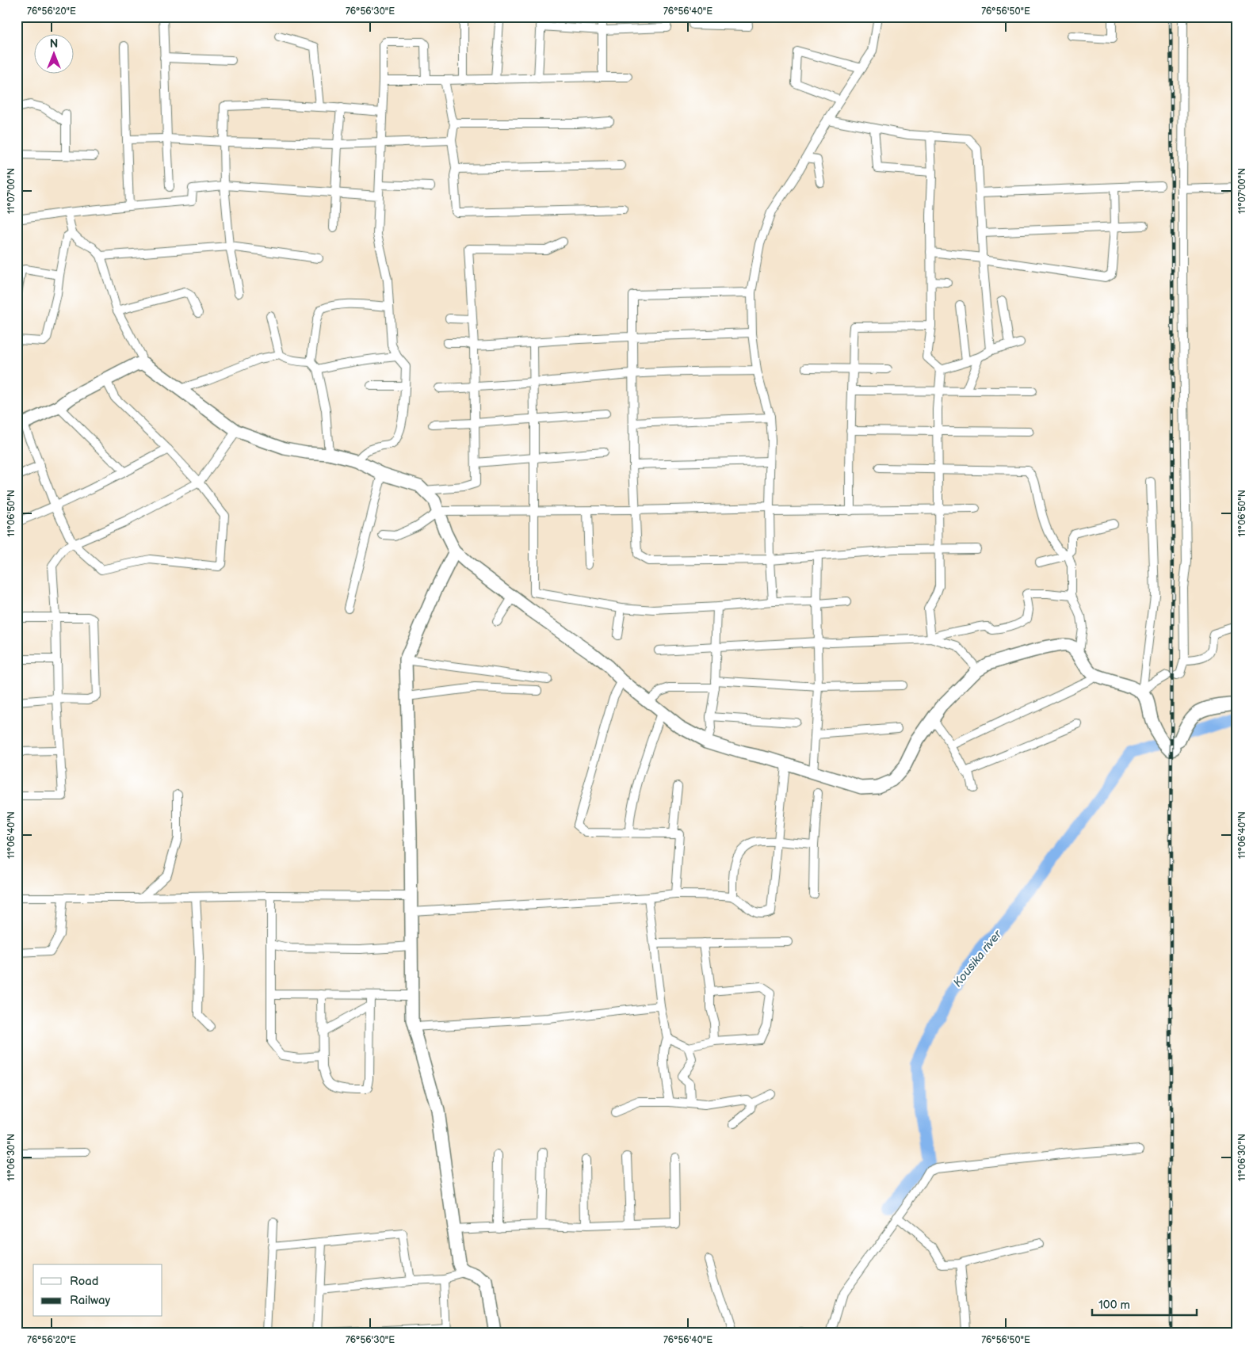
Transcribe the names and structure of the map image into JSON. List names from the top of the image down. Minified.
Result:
{"water":["Kousika river"],"legend":["Road","Railway"],"scale_bar":"100 m","north":"top","coordinates":["76°56'20\"E","76°56'30\"E","76°56'40\"E","76°56'50\"E","11°07'00\"N","11°06'50\"N","11°06'40\"N","11°06'30\"N"]}
